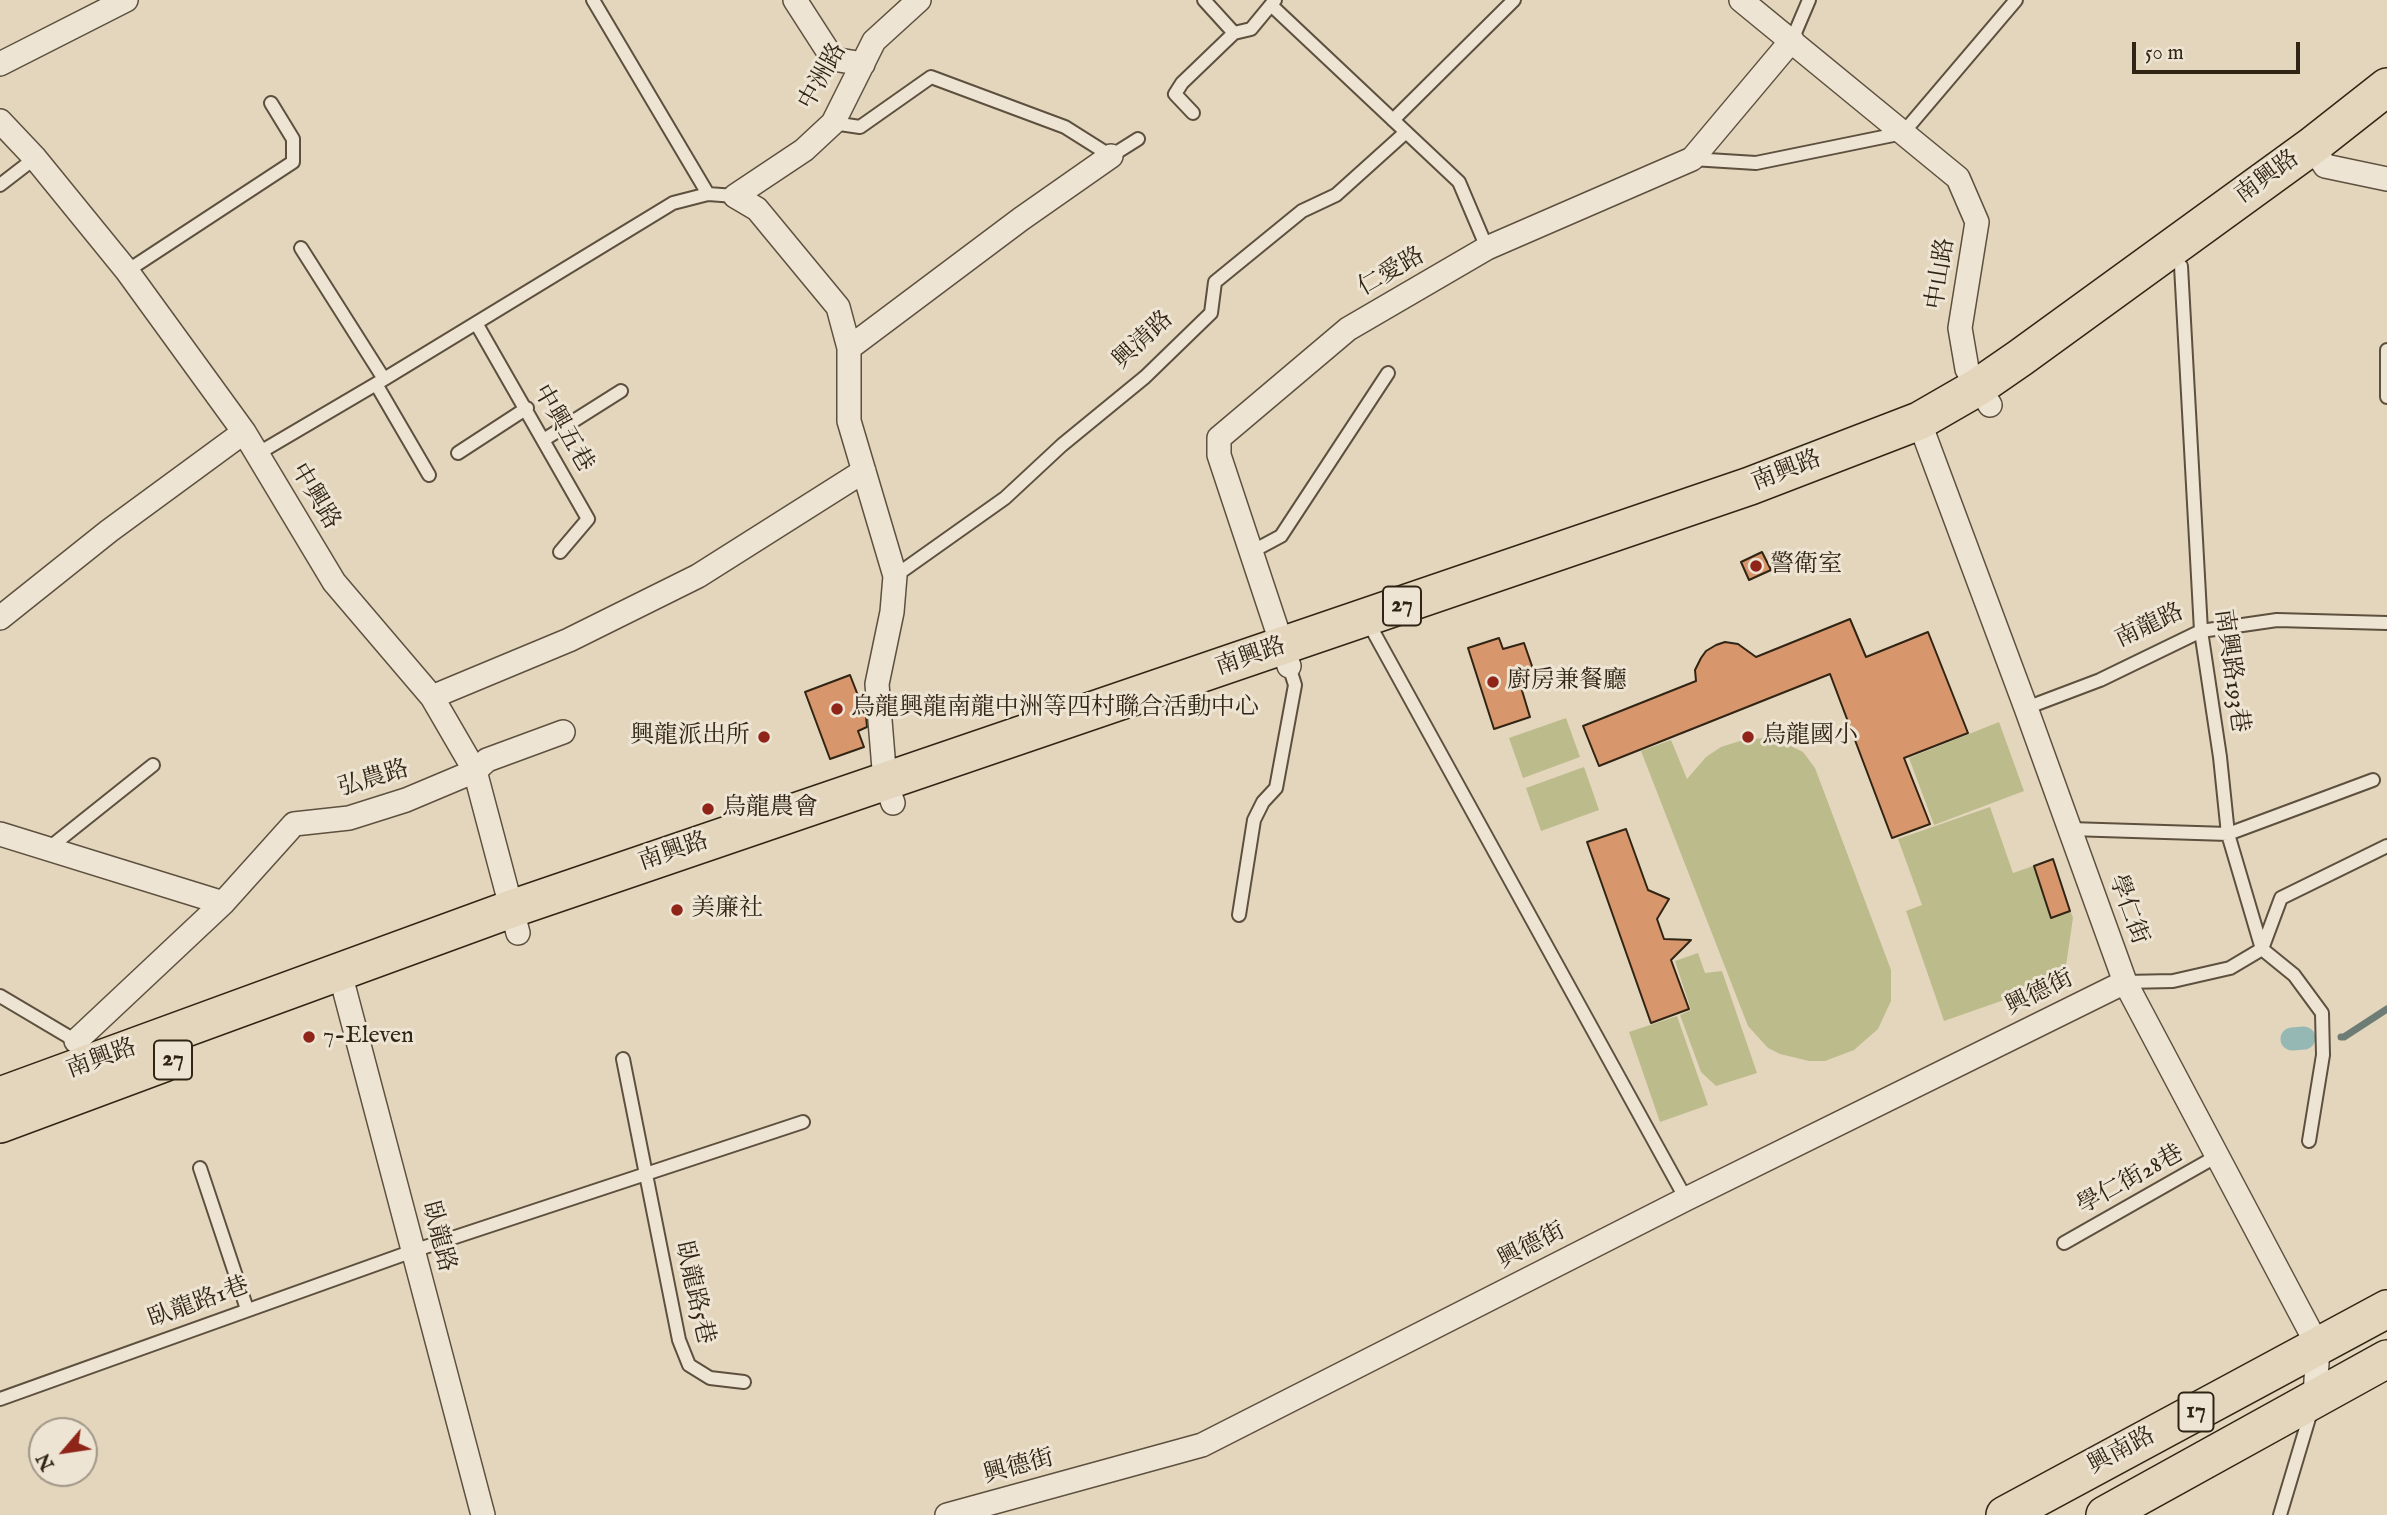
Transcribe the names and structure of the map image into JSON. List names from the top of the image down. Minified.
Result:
{"streets":{"main road":["南興路","27","17","興南路"],"street":["中洲路","仁愛路","中山路","中興路","弘農路","學仁街","興德街","臥龍路"],"lane":["興清路","中興五巷","南龍路","南興路193巷","學仁街28巷","臥龍路5巷","臥龍路1巷"]},"crossings":[["南興路","仁愛路"],["南興路","中山路"],["南興路","中興路"],["南興路","南興路193巷"],["南興路","弘農路"],["南興路","學仁街"],["南興路","臥龍路"],["仁愛路","中山路"],["中興路","弘農路"],["南龍路","南興路193巷"],["南龍路","學仁街"],["學仁街","興德街"],["學仁街","學仁街28巷"],["學仁街","興南路"],["臥龍路","臥龍路1巷"]],"places":["警衛室","廚房兼餐廳","烏龍興龍南龍中洲等四村聯合活動中心","興龍派出所","烏龍國小","烏龍農會","美廉社","7-Eleven"],"scale_bar":"50 m","north":"bottom left"}
